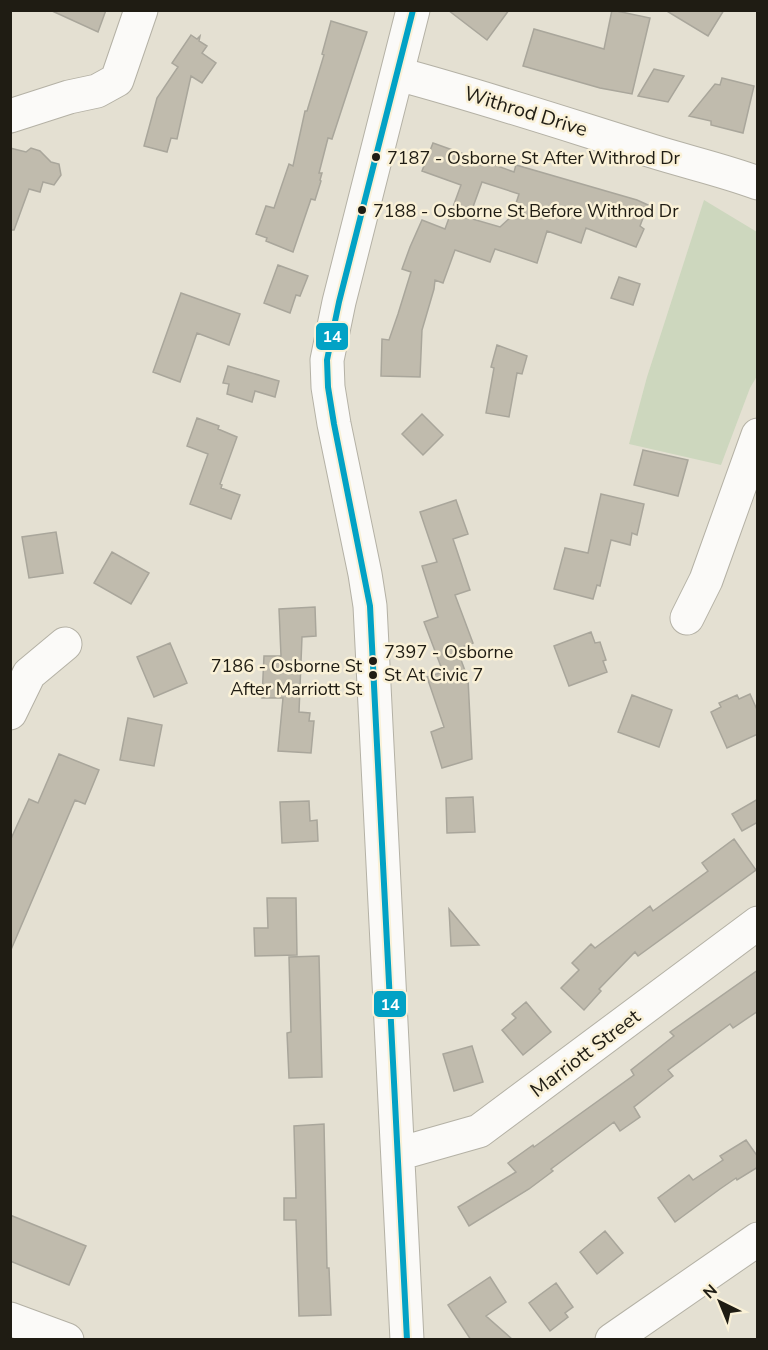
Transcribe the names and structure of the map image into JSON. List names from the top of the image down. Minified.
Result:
{"streets":{"street":["Withrod Drive","Marriott Street"]},"places":["7187 - Osborne St After Withrod Dr","7188 - Osborne St Before Withrod Dr","7397 - Osborne St At Civic 7","7186 - Osborne St After Marriott St"],"lines":["transit line 14"],"north":"top left"}
